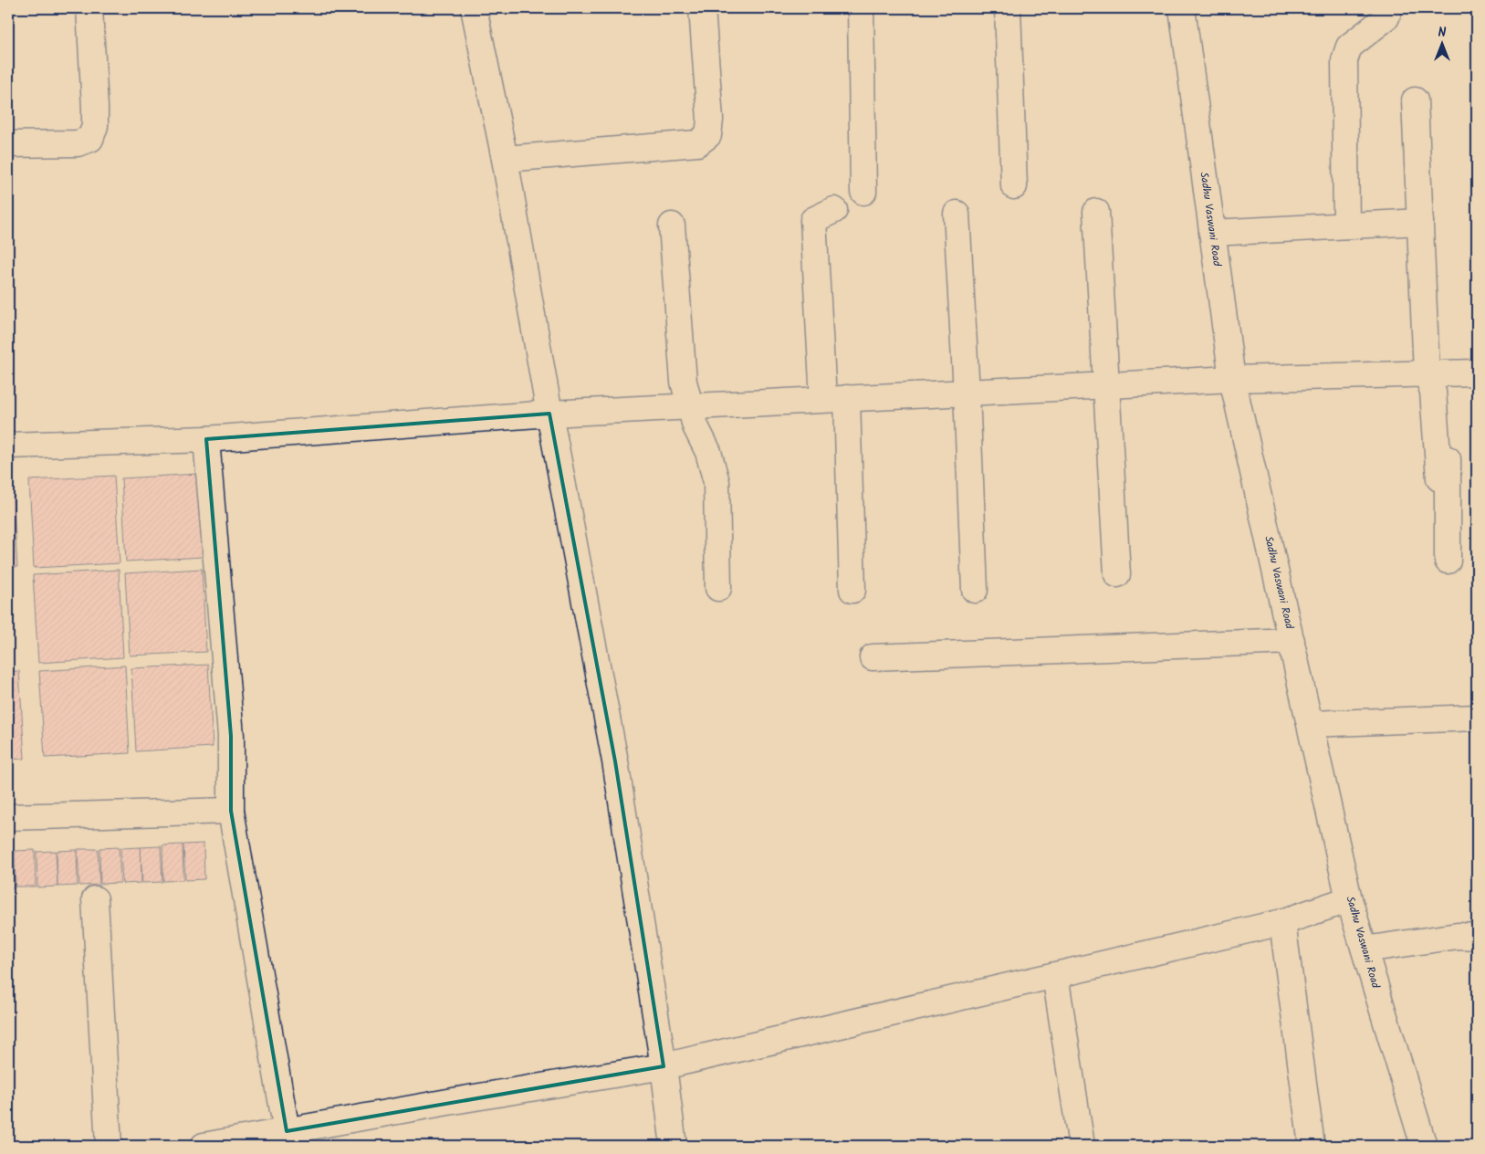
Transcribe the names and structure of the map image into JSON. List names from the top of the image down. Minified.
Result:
{"streets":{"street":["Sadhu Vaswani Road"]},"north":"top"}
